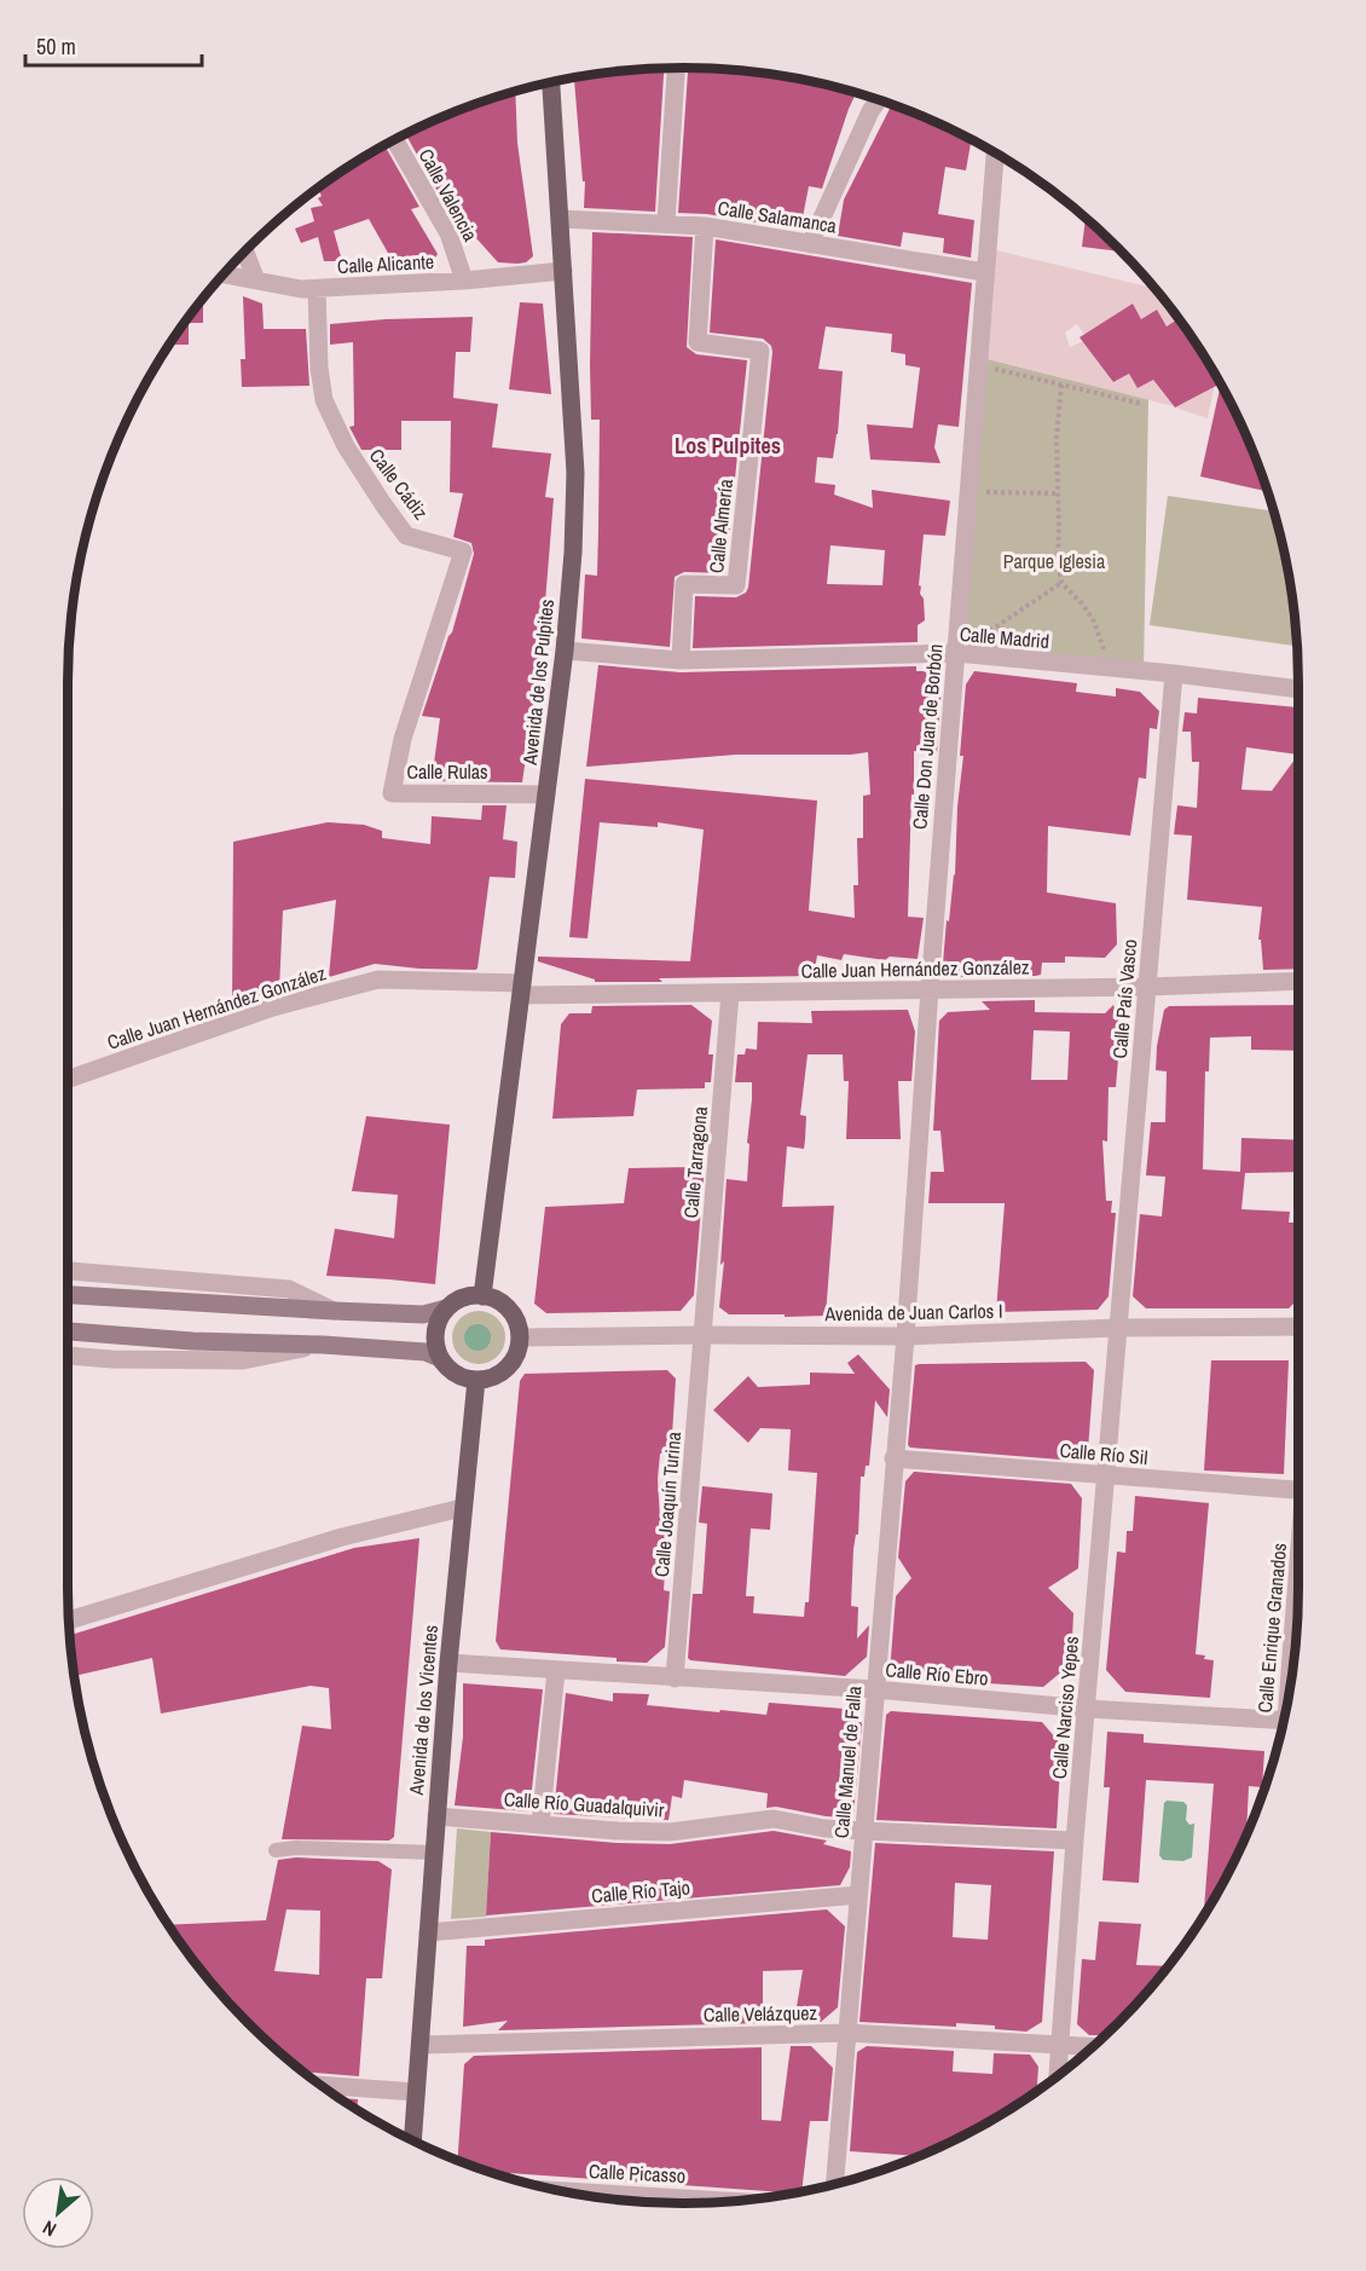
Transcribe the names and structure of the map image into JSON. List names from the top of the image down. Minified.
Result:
{"streets":{"main road":["Avenida de los Pulpites","Avenida de los Vicentes"],"street":["Calle Valencia","Calle Salamanca","Calle Alicante","Calle Cádiz","Calle Almería","Calle Madrid","Calle Don Juan de Borbón","Calle Rulas","Calle Juan Hernández González","Calle País Vasco","Calle Tarragona","Avenida de Juan Carlos I","Calle Río Sil","Calle Joaquín Turina","Calle Enrique Granados","Calle Río Ebro","Calle Narciso Yepes","Calle Manuel de Falla","Calle Río Guadalquivir","Calle Río Tajo","Calle Velázquez","Calle Picasso"]},"crossings":[["Calle Valencia","Calle Alicante"],["Calle Salamanca","Calle Almería"],["Calle Salamanca","Avenida de los Pulpites"],["Calle Salamanca","Calle Don Juan de Borbón"],["Calle Alicante","Calle Cádiz"],["Calle Alicante","Avenida de los Pulpites"],["Calle Cádiz","Calle Rulas"],["Calle Almería","Calle Madrid"],["Calle Madrid","Avenida de los Pulpites"],["Calle Madrid","Calle Don Juan de Borbón"],["Calle Madrid","Calle País Vasco"],["Avenida de los Pulpites","Calle Rulas"],["Avenida de los Pulpites","Calle Juan Hernández González"],["Avenida de los Pulpites","Avenida de Juan Carlos I"],["Avenida de los Pulpites","Avenida de los Vicentes"],["Calle Don Juan de Borbón","Calle Juan Hernández González"],["Calle Don Juan de Borbón","Avenida de Juan Carlos I"],["Calle Don Juan de Borbón","Calle Manuel de Falla"],["Calle Juan Hernández González","Calle País Vasco"],["Calle Juan Hernández González","Calle Tarragona"],["Calle País Vasco","Avenida de Juan Carlos I"],["Calle País Vasco","Calle Narciso Yepes"],["Calle Tarragona","Avenida de Juan Carlos I"],["Calle Tarragona","Calle Joaquín Turina"],["Avenida de Juan Carlos I","Calle Joaquín Turina"],["Avenida de Juan Carlos I","Calle Narciso Yepes"],["Avenida de Juan Carlos I","Avenida de los Vicentes"],["Avenida de Juan Carlos I","Calle Manuel de Falla"],["Calle Río Sil","Calle Narciso Yepes"],["Calle Río Sil","Calle Manuel de Falla"],["Calle Joaquín Turina","Calle Río Ebro"],["Calle Río Ebro","Calle Narciso Yepes"],["Calle Río Ebro","Avenida de los Vicentes"],["Calle Río Ebro","Calle Manuel de Falla"],["Calle Narciso Yepes","Calle Río Guadalquivir"],["Calle Narciso Yepes","Calle Velázquez"],["Avenida de los Vicentes","Calle Río Guadalquivir"],["Avenida de los Vicentes","Calle Río Tajo"],["Avenida de los Vicentes","Calle Velázquez"],["Calle Manuel de Falla","Calle Río Guadalquivir"],["Calle Manuel de Falla","Calle Río Tajo"],["Calle Manuel de Falla","Calle Velázquez"]],"districts":["Los Pulpites"],"parks":["Parque Iglesia"],"scale_bar":"50 m","north":"bottom left"}
